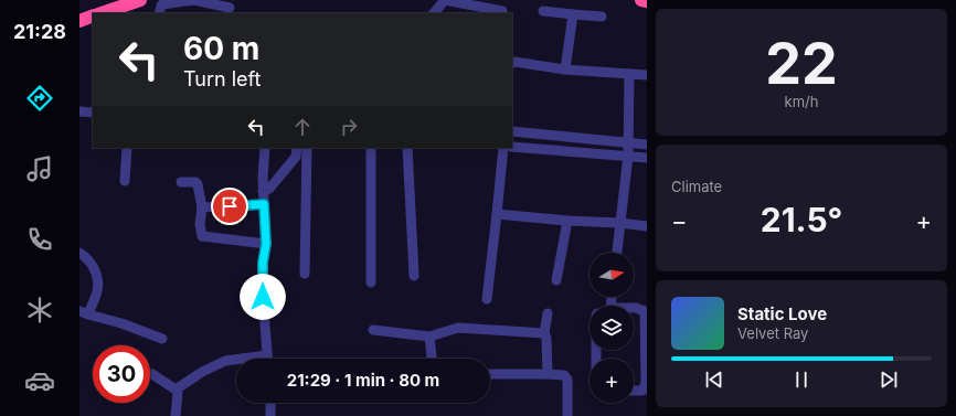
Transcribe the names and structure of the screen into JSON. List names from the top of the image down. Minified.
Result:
{"north":"right","page":{"tabs":"21:28","tile":[["22","km/h"],"Climate"],"turn":["60 m","Turn left"],"heat":["−","21.5°","+"],"map_buttons":"+","song":["Static Love","Velvet Ray"],"limit":"30","trip":"21:29 · 1 min · 80 m"}}
